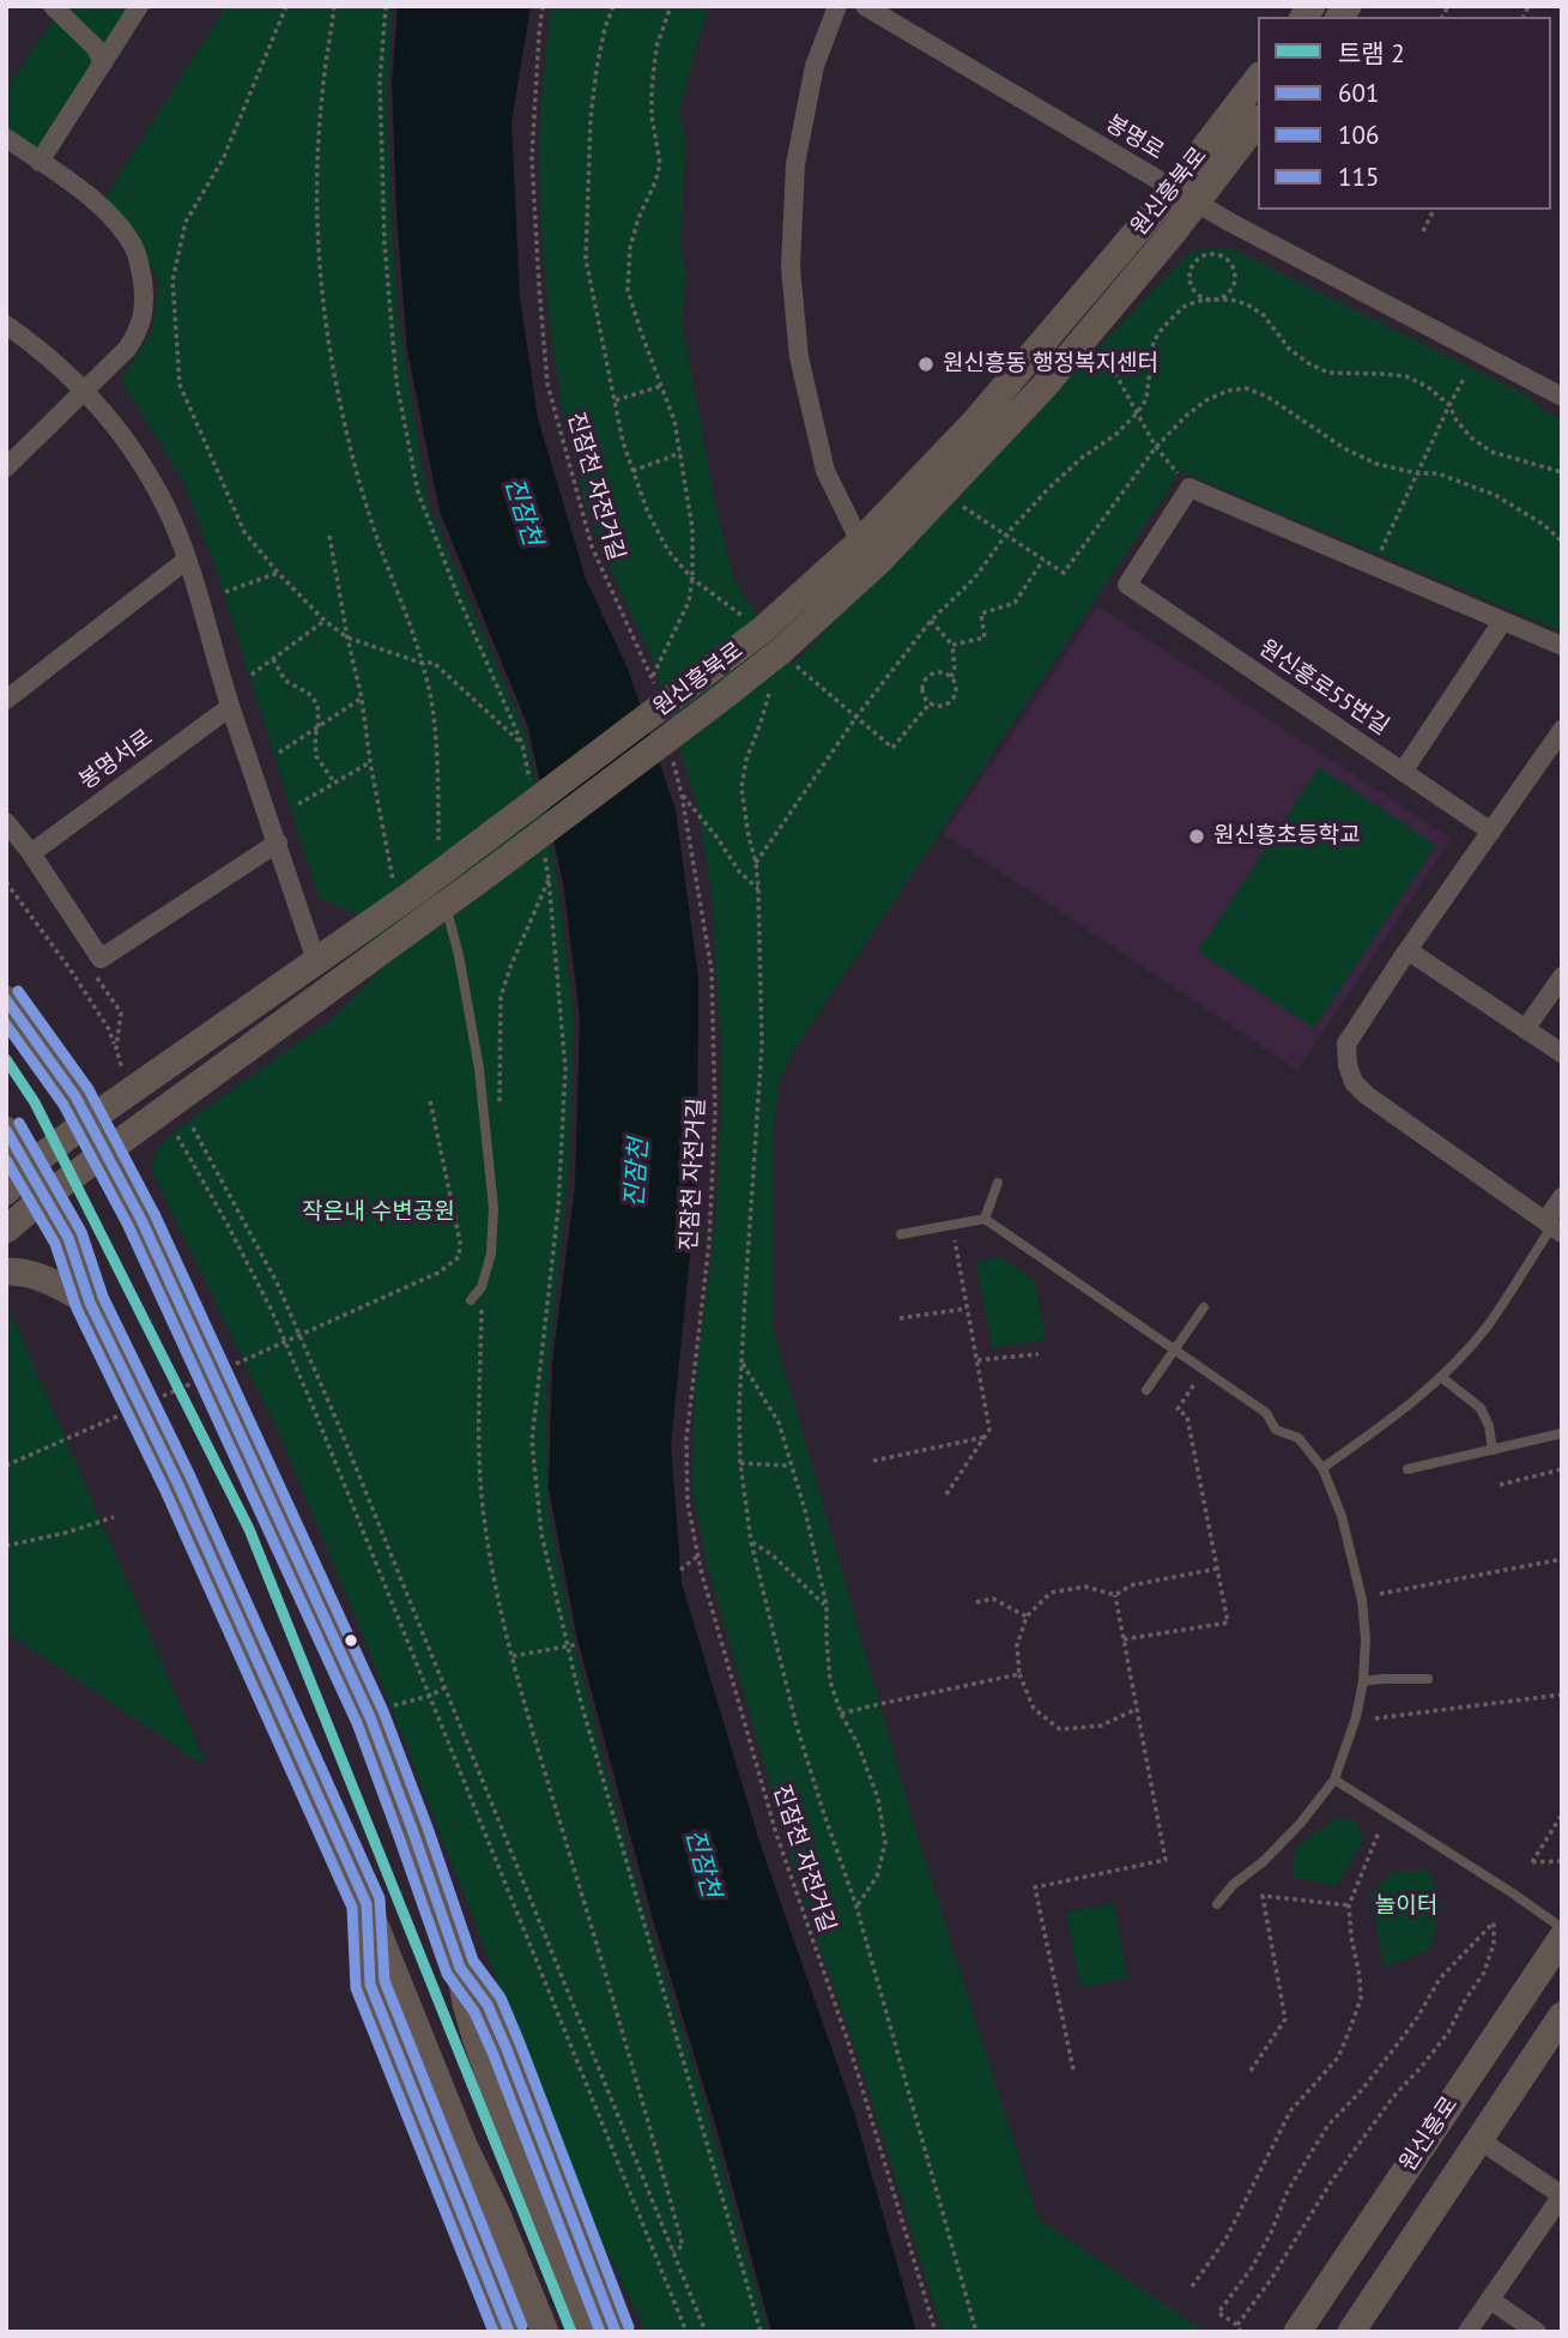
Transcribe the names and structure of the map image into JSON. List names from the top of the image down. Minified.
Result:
{"streets":{"street":["봉명로","원신흥북로","원신흥로55번길","봉명서로","원신흥로"],"path":["진잠천 자전거길"]},"crossings":[["봉명로","원신흥북로"]],"water":["진잠천"],"parks":["작은내 수변공원","놀이터"],"places":["원신흥동 행정복지센터","원신흥초등학교"],"lines":["transit line 115","transit line 601","transit line 106","tram line 2"],"legend":["트램 2","601","106","115"]}
